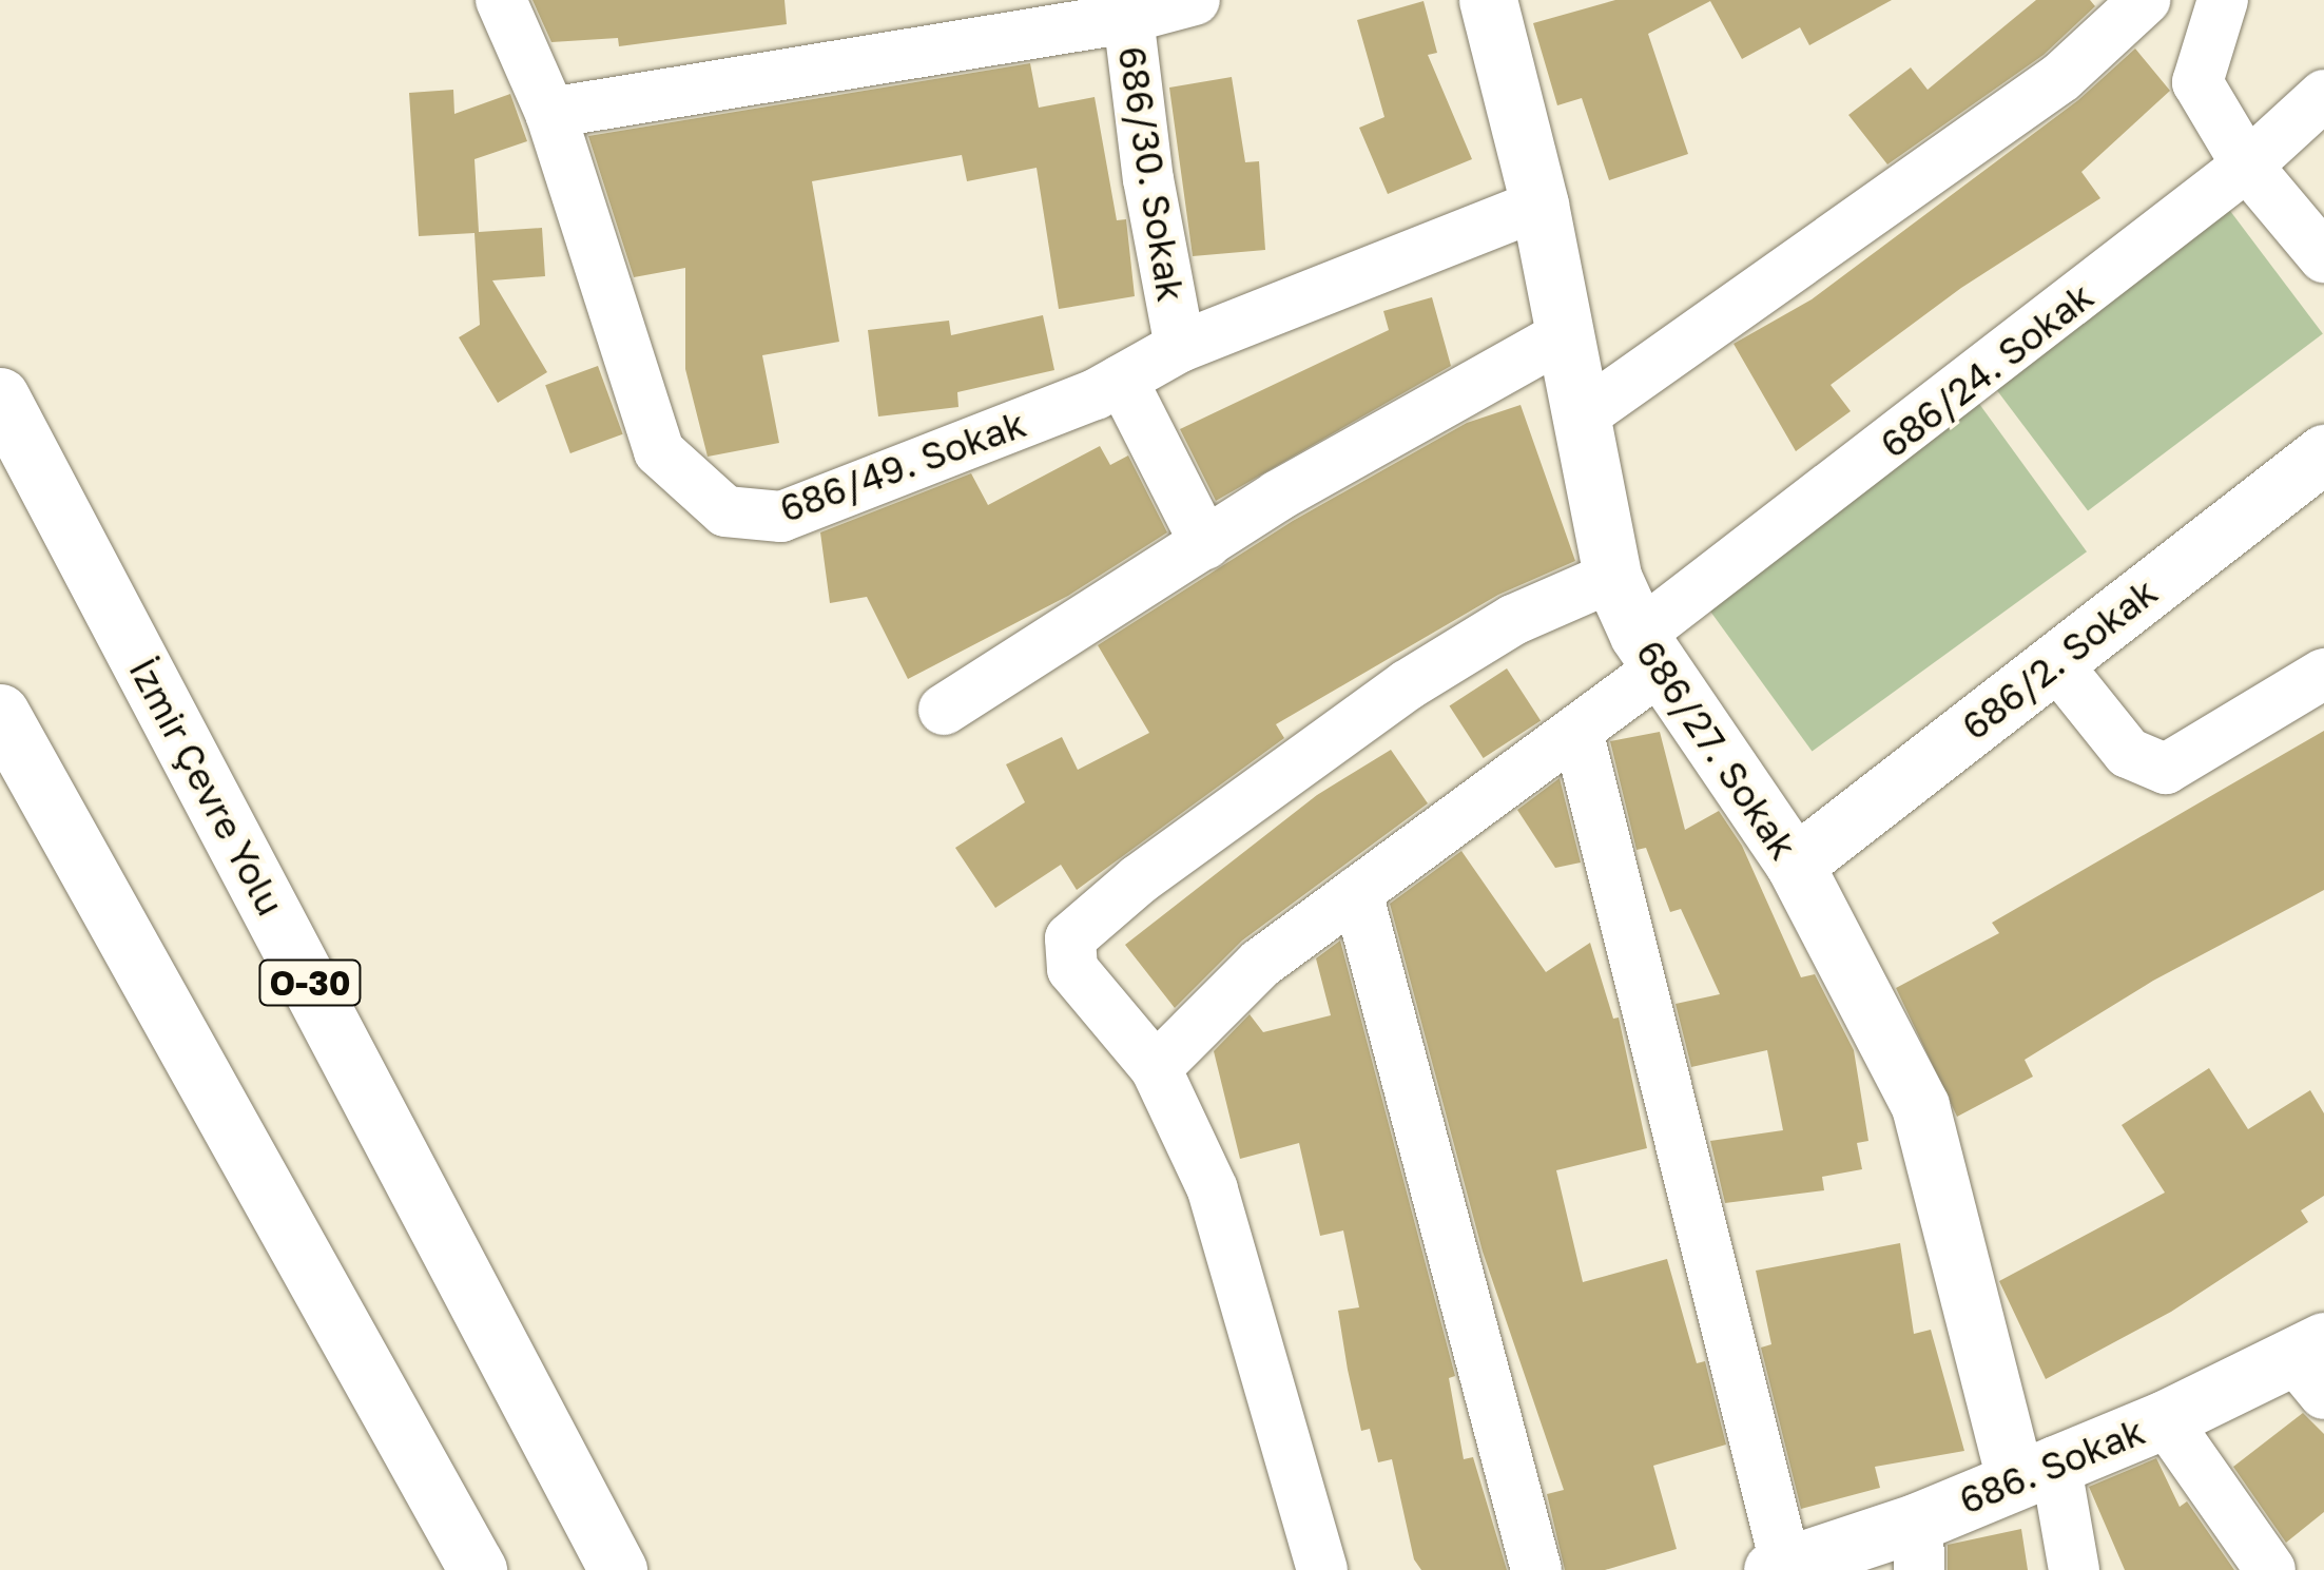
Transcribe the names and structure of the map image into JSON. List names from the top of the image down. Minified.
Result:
{"streets":{"main road":["686/2. Sokak","686/27. Sokak","İzmir Çevre Yolu","O-30","686. Sokak"],"street":["686/30. Sokak","686/24. Sokak","686/49. Sokak"]},"crossings":[["686/30. Sokak","686/49. Sokak"],["686/24. Sokak","686/27. Sokak"],["686/49. Sokak","686/27. Sokak"],["686/2. Sokak","686/27. Sokak"],["686/27. Sokak","686. Sokak"]]}
